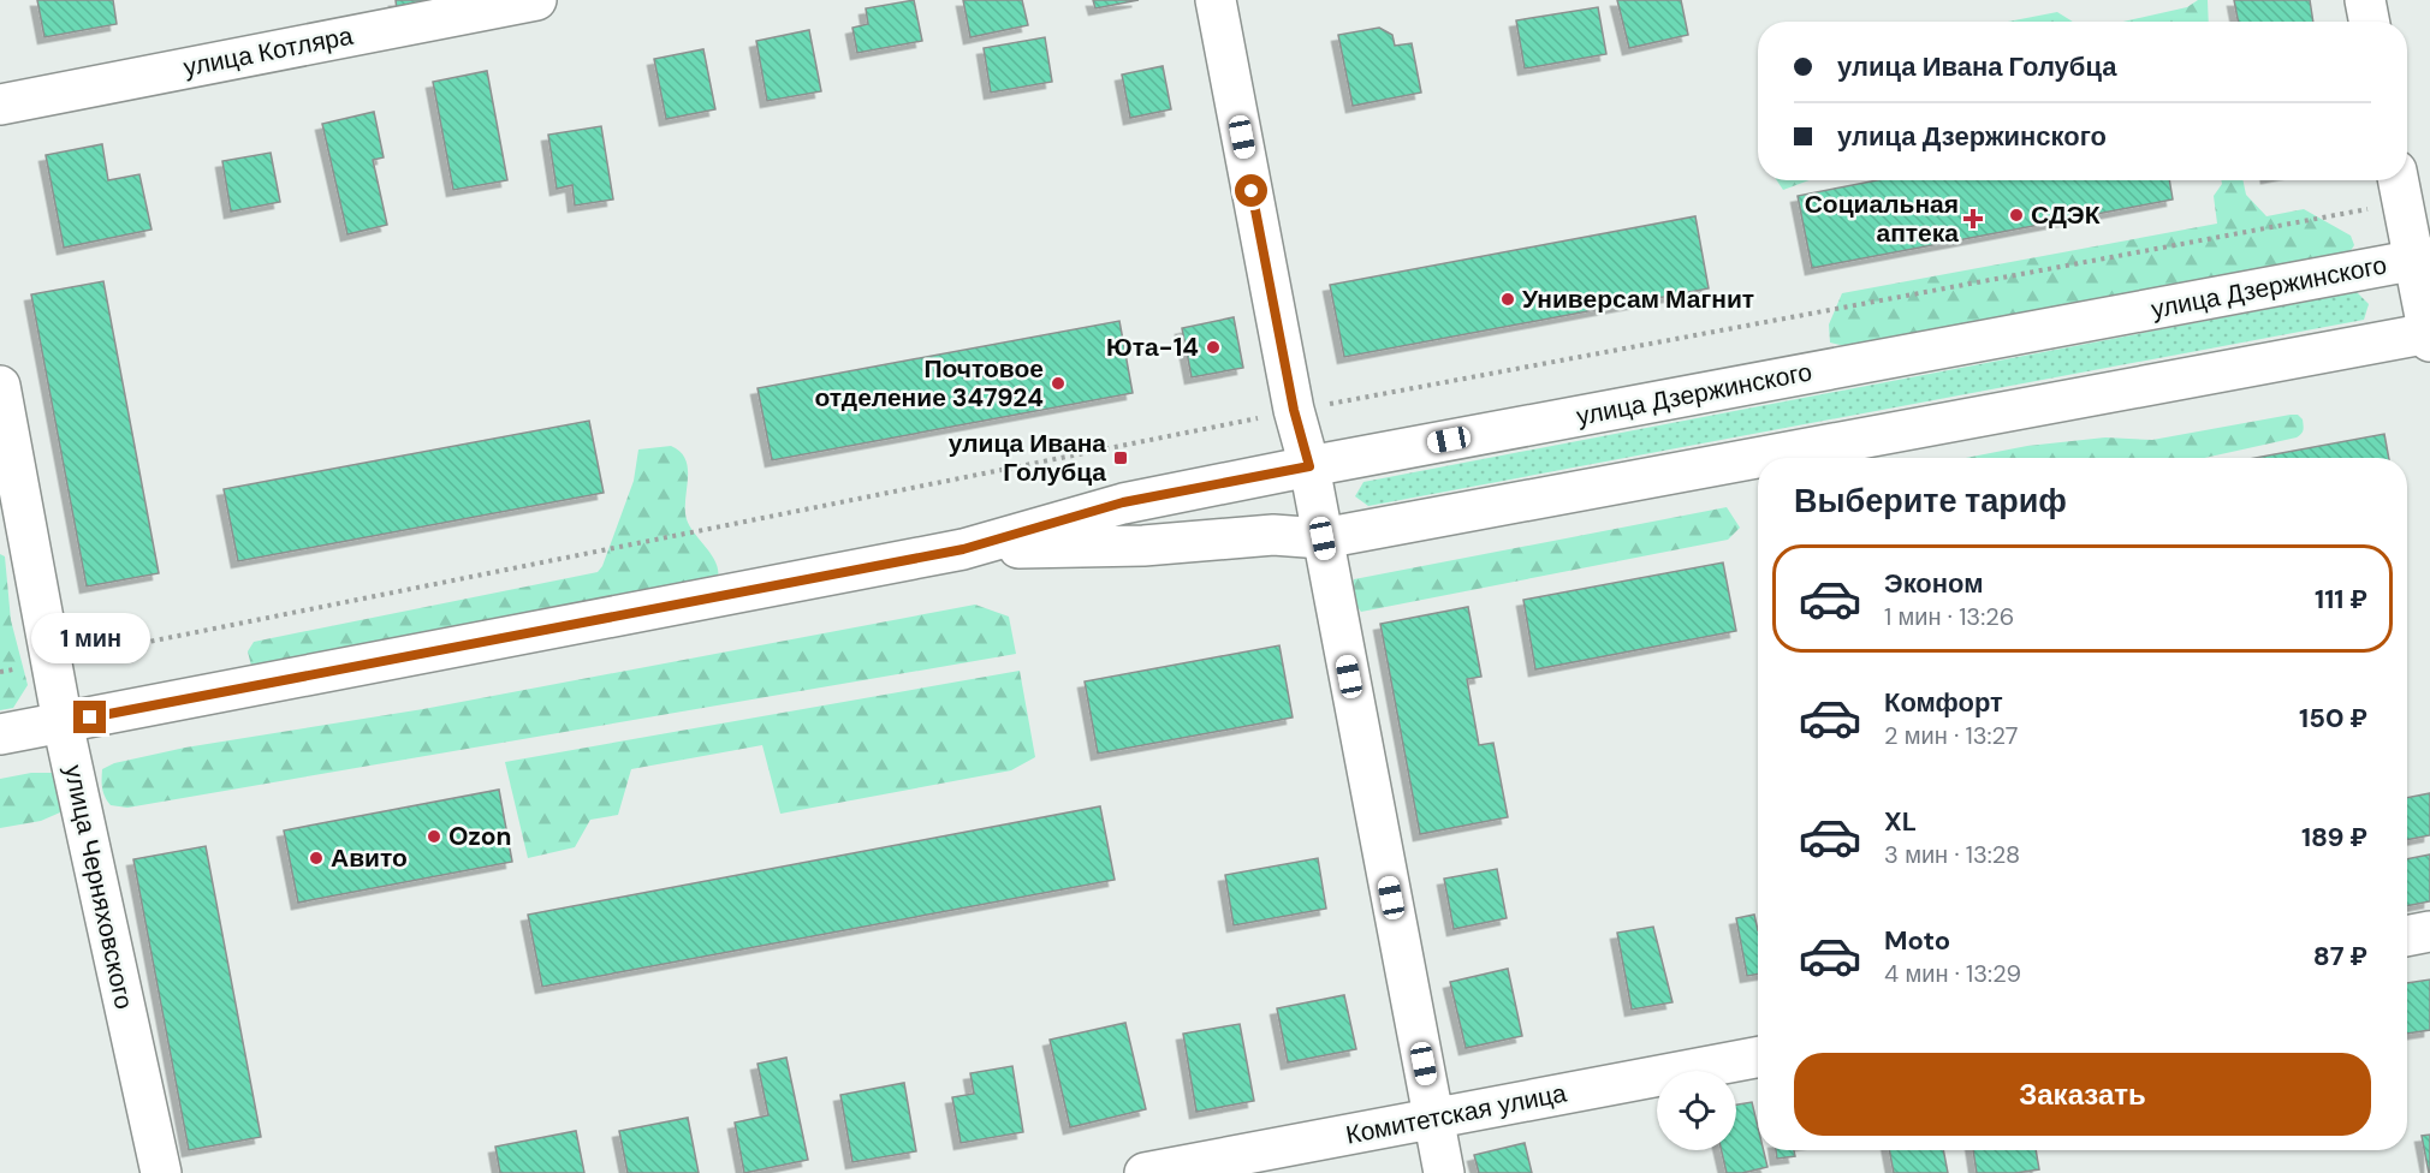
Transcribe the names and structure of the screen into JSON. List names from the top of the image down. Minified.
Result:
{"streets":{"main road":["улица Котляра","улица Дзержинского","улица Черняховского","Комитетская улица"]},"crossings":[["улица Дзержинского","улица Черняховского"]],"places":{"other":["СДЭК","Универсам Магнит","Юта-14","Почтовое отделение 347924","Ozon","Авито"],"health":["Социальная аптека"],"transit":["улица Ивана Голубца"]},"page":{"banner":["улица Ивана Голубца","улица Дзержинского"],"heading":"Выберите тариф","list":[{"name":"Эконом","note":"1 мин · 13:26","value":"111 ₽"},{"name":"Комфорт","note":"2 мин · 13:27","value":"150 ₽"},{"name":"XL","note":"3 мин · 13:28","value":"189 ₽"},{"name":"Moto","note":"4 мин · 13:29","value":"87 ₽"}],"bubble":"1 мин","buttons":"Заказать"}}
